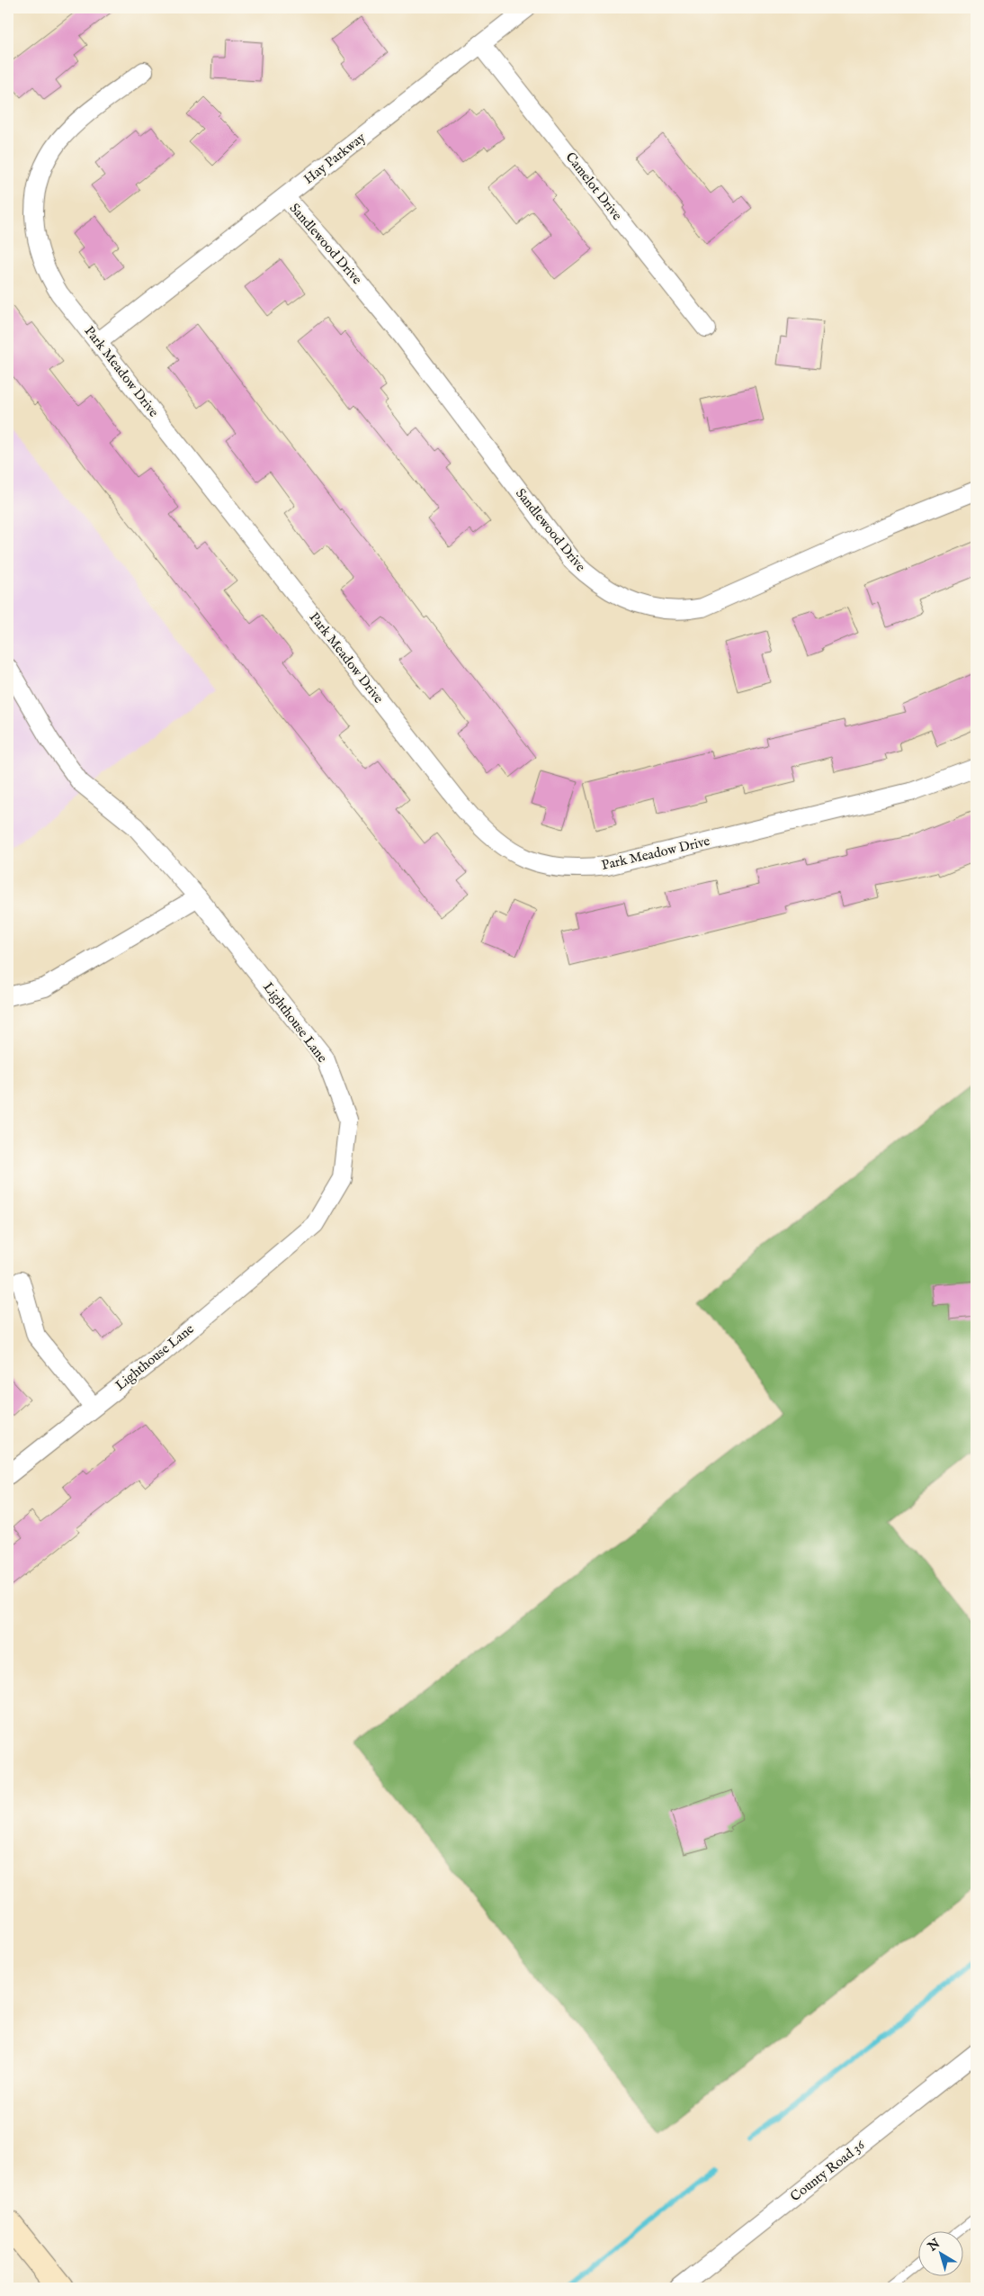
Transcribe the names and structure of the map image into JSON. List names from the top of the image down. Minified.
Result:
{"streets":{"street":["Hay Parkway","Camelot Drive","Sandlewood Drive","Park Meadow Drive","Lighthouse Lane","County Road 36"]},"crossings":[["Hay Parkway","Camelot Drive"],["Hay Parkway","Sandlewood Drive"],["Hay Parkway","Park Meadow Drive"]],"north":"top left"}
